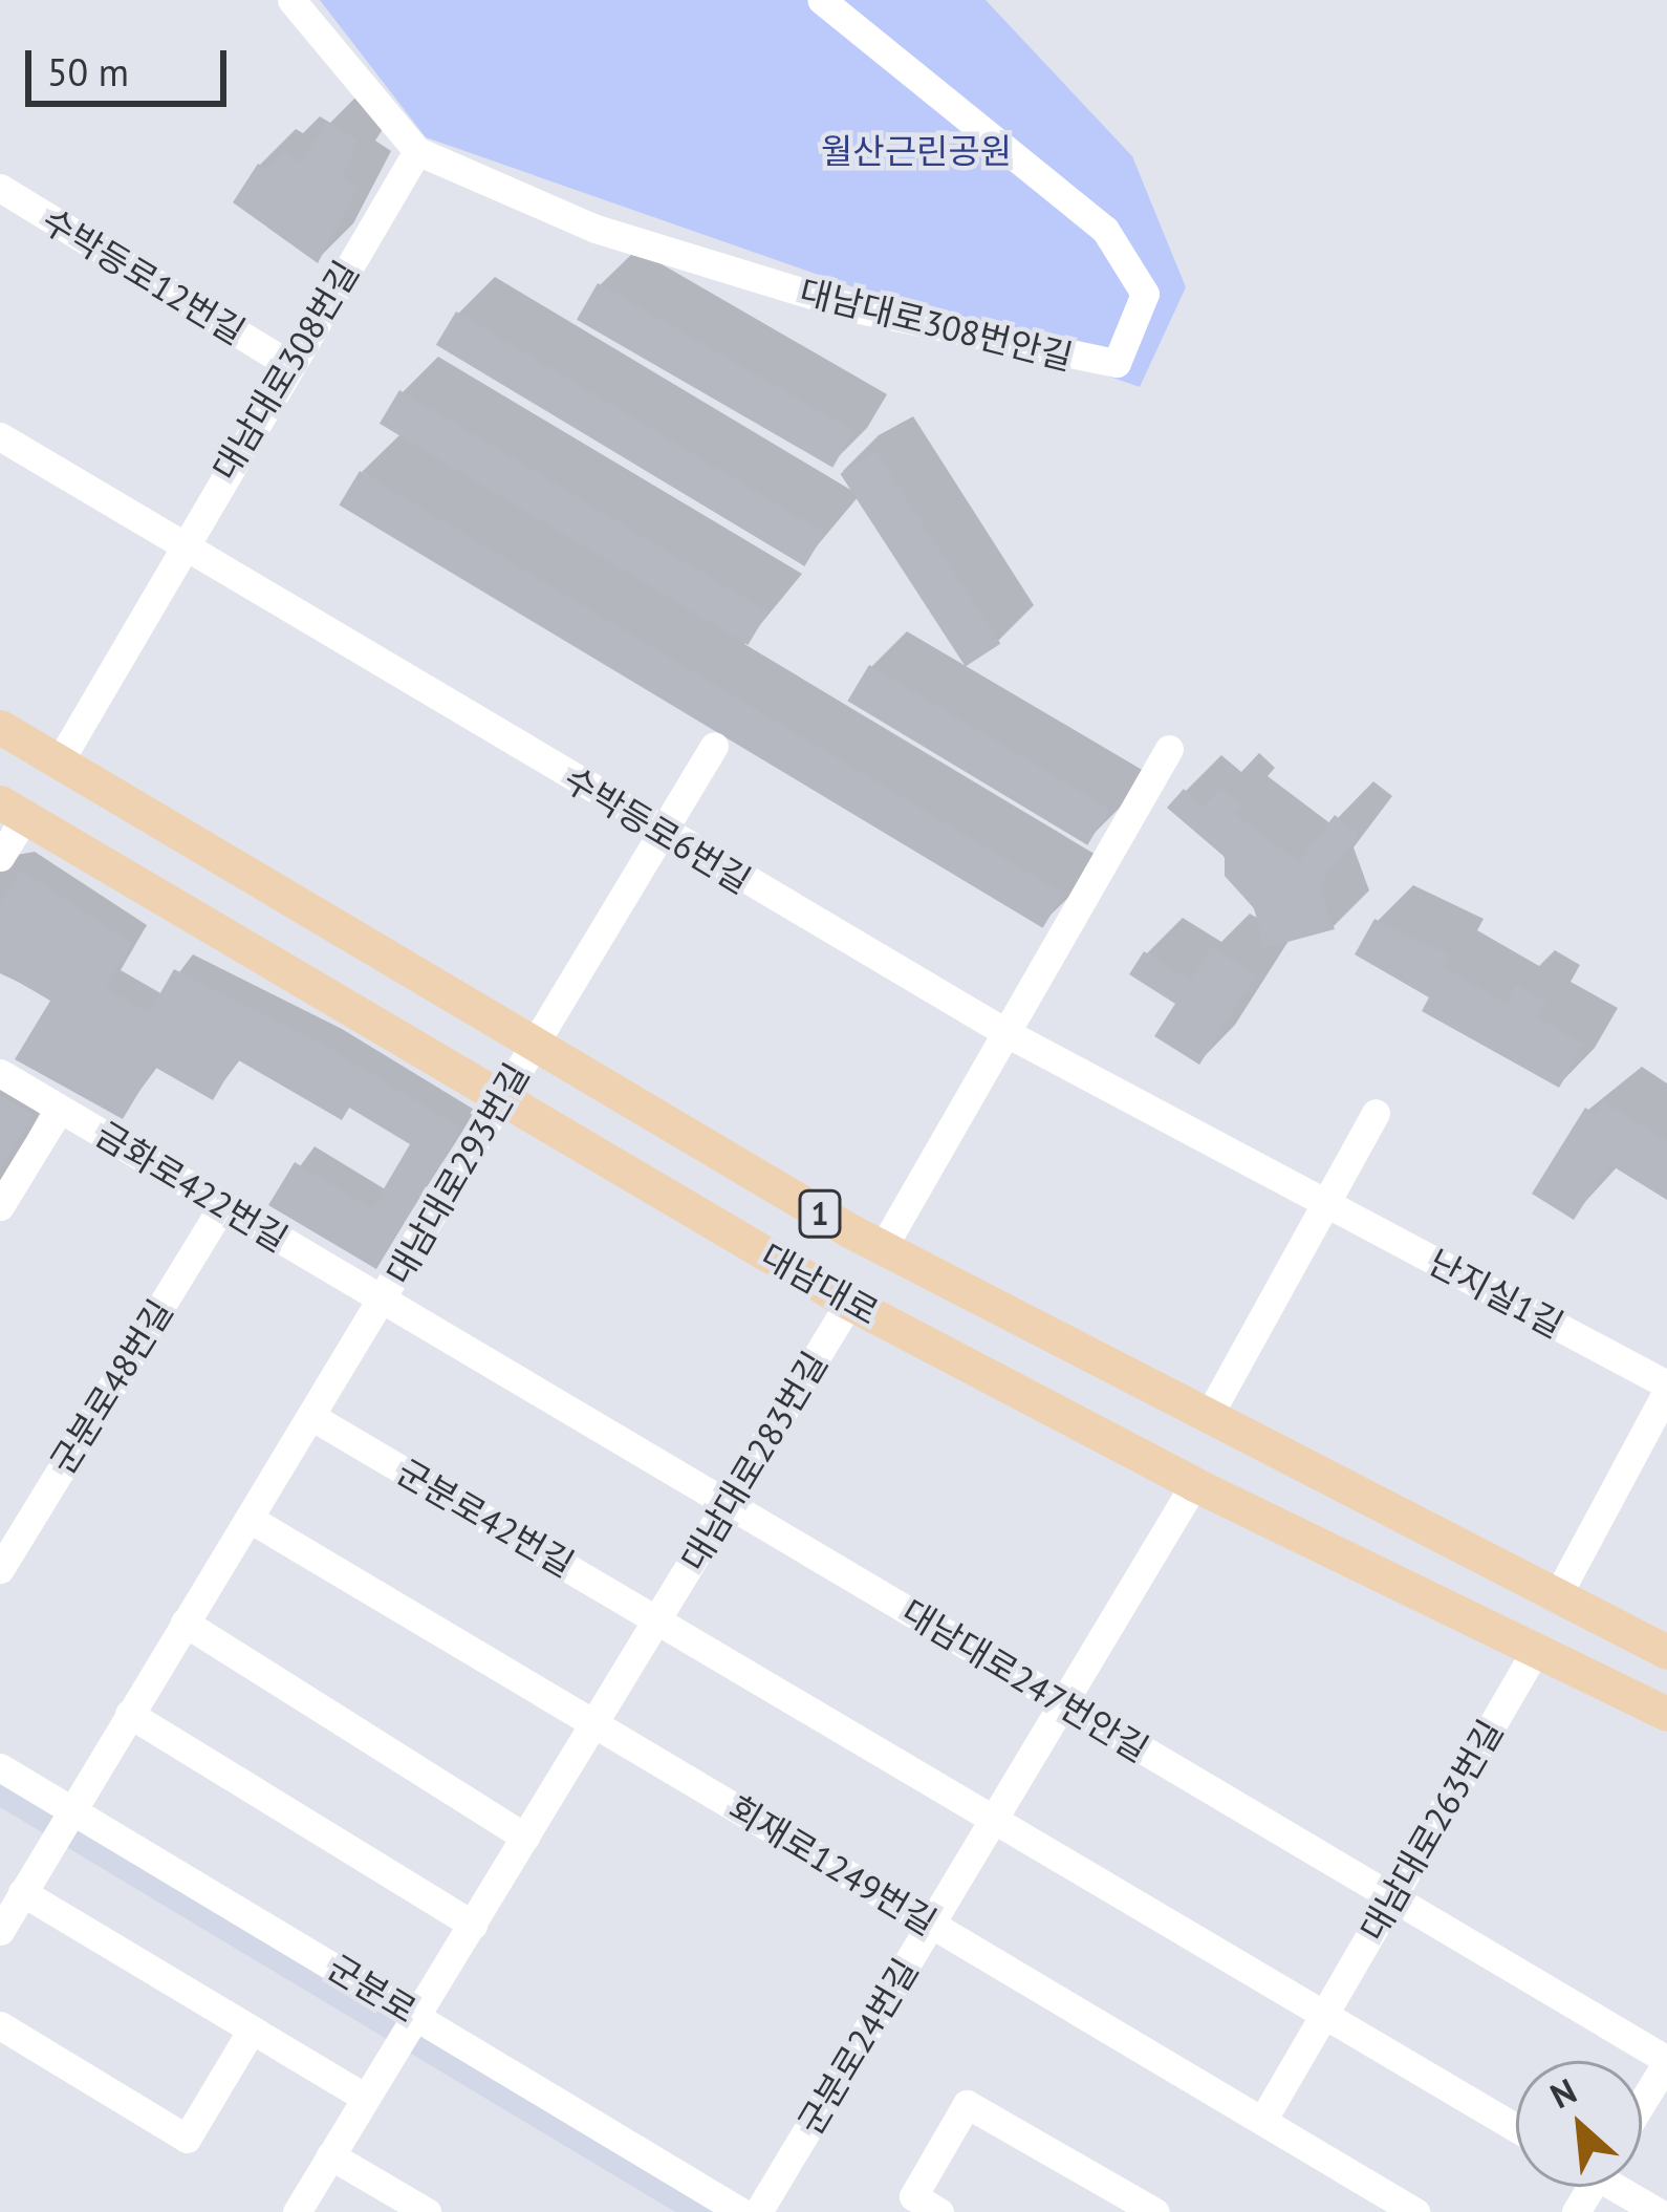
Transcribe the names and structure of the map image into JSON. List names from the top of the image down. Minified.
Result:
{"streets":{"main road":["1","대남대로"],"street":["수박등로12번길","대남대로308번안길","대남대로308번길","수박등로6번길","대남대로293번길","금화로422번길","난지실1길","군분로48번길","대남대로283번길","군분로42번길","대남대로247번안길","대남대로263번길","회재로1249번길","군분로","군분로24번길"]},"crossings":[["수박등로12번길","대남대로308번길"],["대남대로308번안길","대남대로308번길"],["대남대로308번길","수박등로6번길"],["대남대로308번길","대남대로"],["수박등로6번길","대남대로293번길"],["수박등로6번길","대남대로"],["수박등로6번길","난지실1길"],["대남대로293번길","금화로422번길"],["대남대로293번길","대남대로"],["대남대로293번길","대남대로247번안길"],["금화로422번길","군분로48번길"],["금화로422번길","대남대로247번안길"],["대남대로","대남대로283번길"],["대남대로","대남대로263번길"],["대남대로","군분로24번길"],["대남대로283번길","군분로42번길"],["대남대로283번길","대남대로247번안길"],["대남대로283번길","회재로1249번길"],["대남대로283번길","군분로"],["군분로42번길","군분로24번길"],["대남대로247번안길","대남대로263번길"],["대남대로247번안길","군분로24번길"],["대남대로263번길","회재로1249번길"],["회재로1249번길","군분로24번길"]],"parks":["월산근린공원"],"scale_bar":"50 m","north":"top left"}
